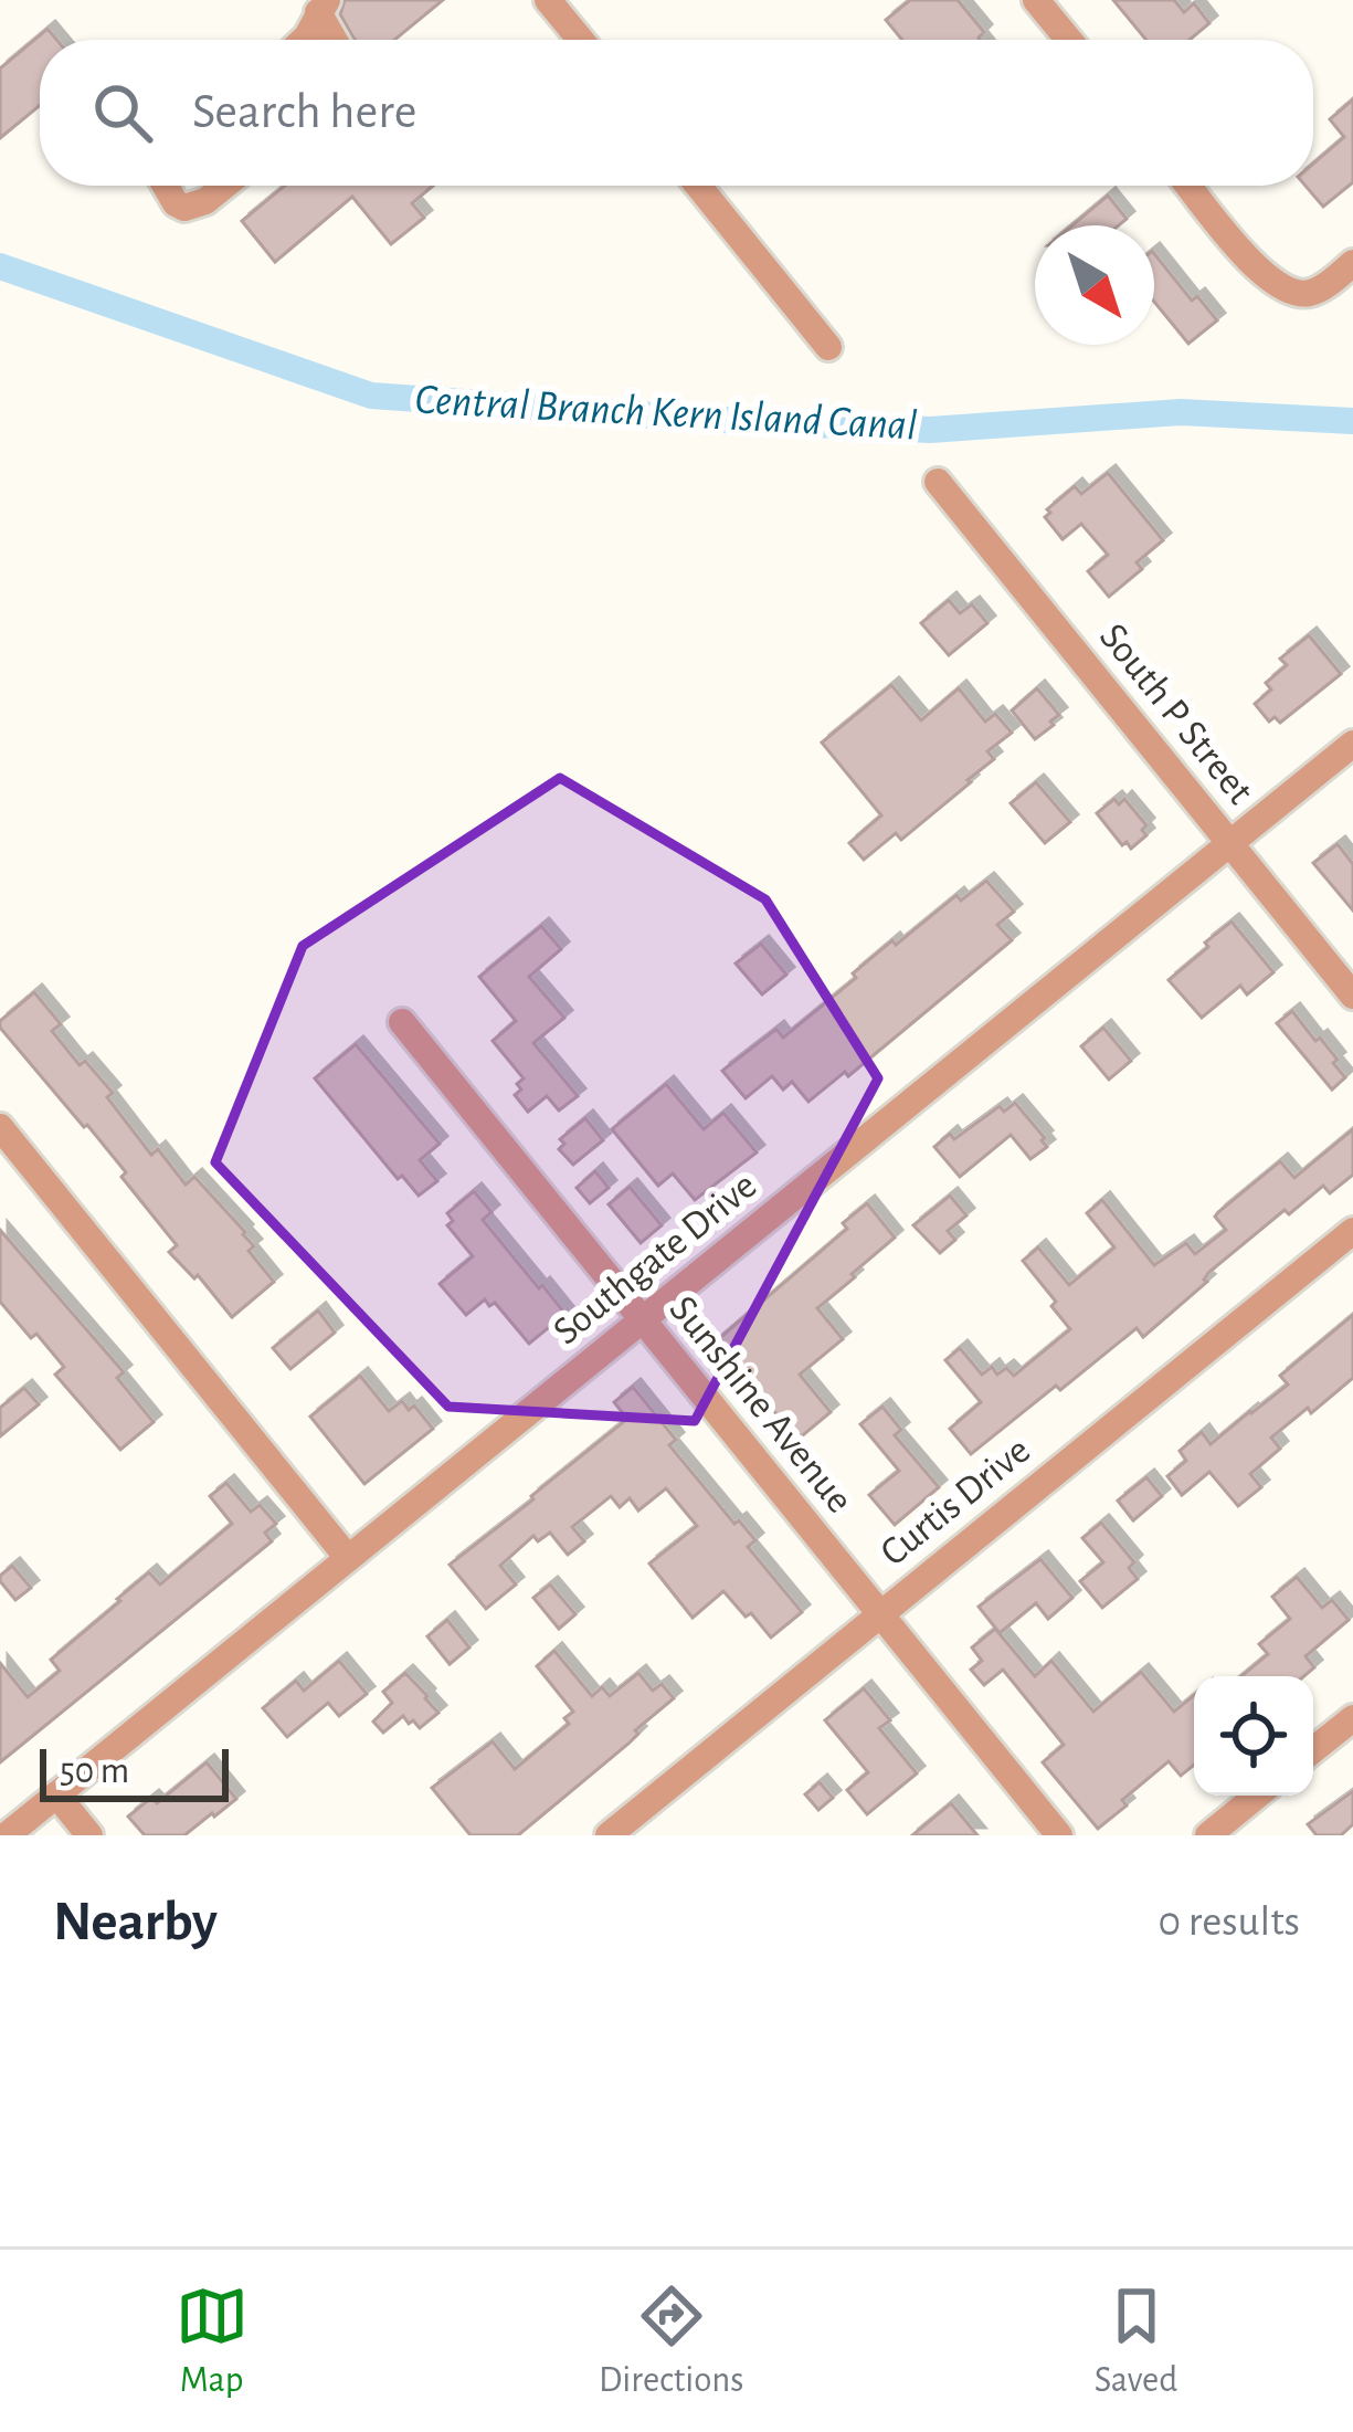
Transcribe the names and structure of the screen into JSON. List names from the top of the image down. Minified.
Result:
{"streets":{"street":["South P Street","Southgate Drive","Sunshine Avenue","Curtis Drive"]},"crossings":[["South P Street","Southgate Drive"],["Southgate Drive","Sunshine Avenue"],["Sunshine Avenue","Curtis Drive"]],"water":["Central Branch Kern Island Canal"],"scale_bar":"50 m","north":"bottom right","page":{"search":"Search here","scale":"50 m","heading":["Nearby","0 results"],"nav":["Map","Directions","Saved"]}}
